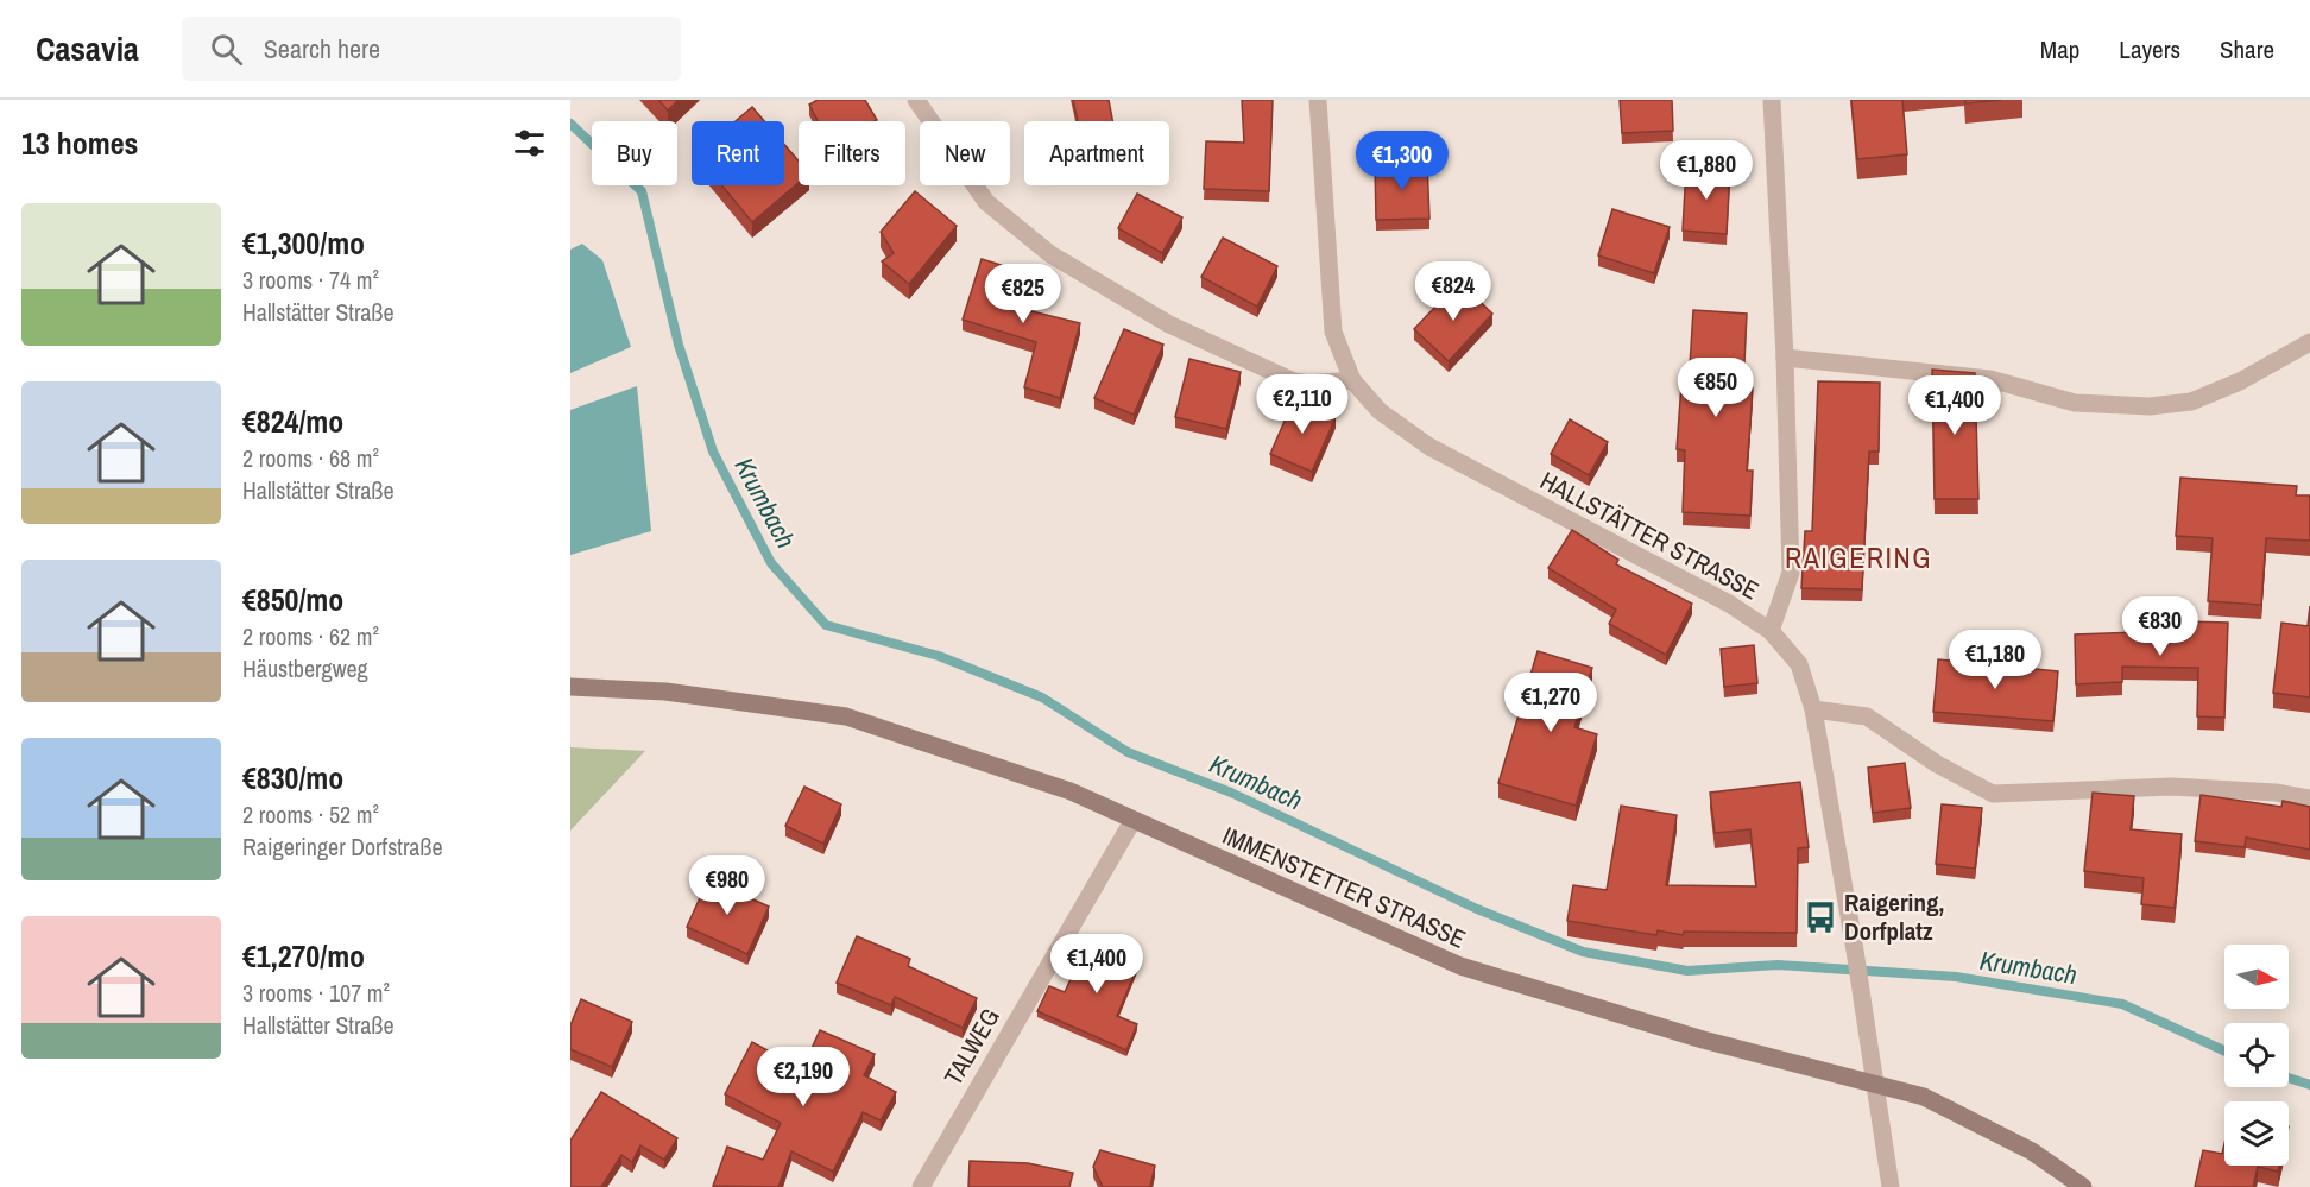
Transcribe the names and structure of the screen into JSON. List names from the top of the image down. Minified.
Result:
{"streets":{"main road":["IMMENSTETTER STRASSE"],"street":["HALLSTÄTTER STRASSE","TALWEG"]},"crossings":[["HALLSTÄTTER STRASSE","IMMENSTETTER STRASSE"],["IMMENSTETTER STRASSE","TALWEG"]],"districts":["RAIGERING"],"water":["Krumbach"],"places":{"bus stop":["Raigering, Dorfplatz"]},"north":"right","page":{"header":"Casavia","search":"Search here","nav":["Map","Layers","Share"],"heading":"13 homes","chip":["Buy","Rent","Filters","New","Apartment"],"price":["€1,300","€1,880","€824","€825","€850","€2,110","€1,400","€830","€1,180","€1,270","€980","€1,400","€2,190"],"list":[{"name":"€1,300/mo","note":"3 rooms · 74 m² · Hallstätter Straße"},{"name":"€824/mo","note":"2 rooms · 68 m² · Hallstätter Straße"},{"name":"€850/mo","note":"2 rooms · 62 m² · Häustbergweg"},{"name":"€830/mo","note":"2 rooms · 52 m² · Raigeringer Dorfstraße"},{"name":"€1,270/mo","note":"3 rooms · 107 m² · Hallstätter Straße"}]}}
